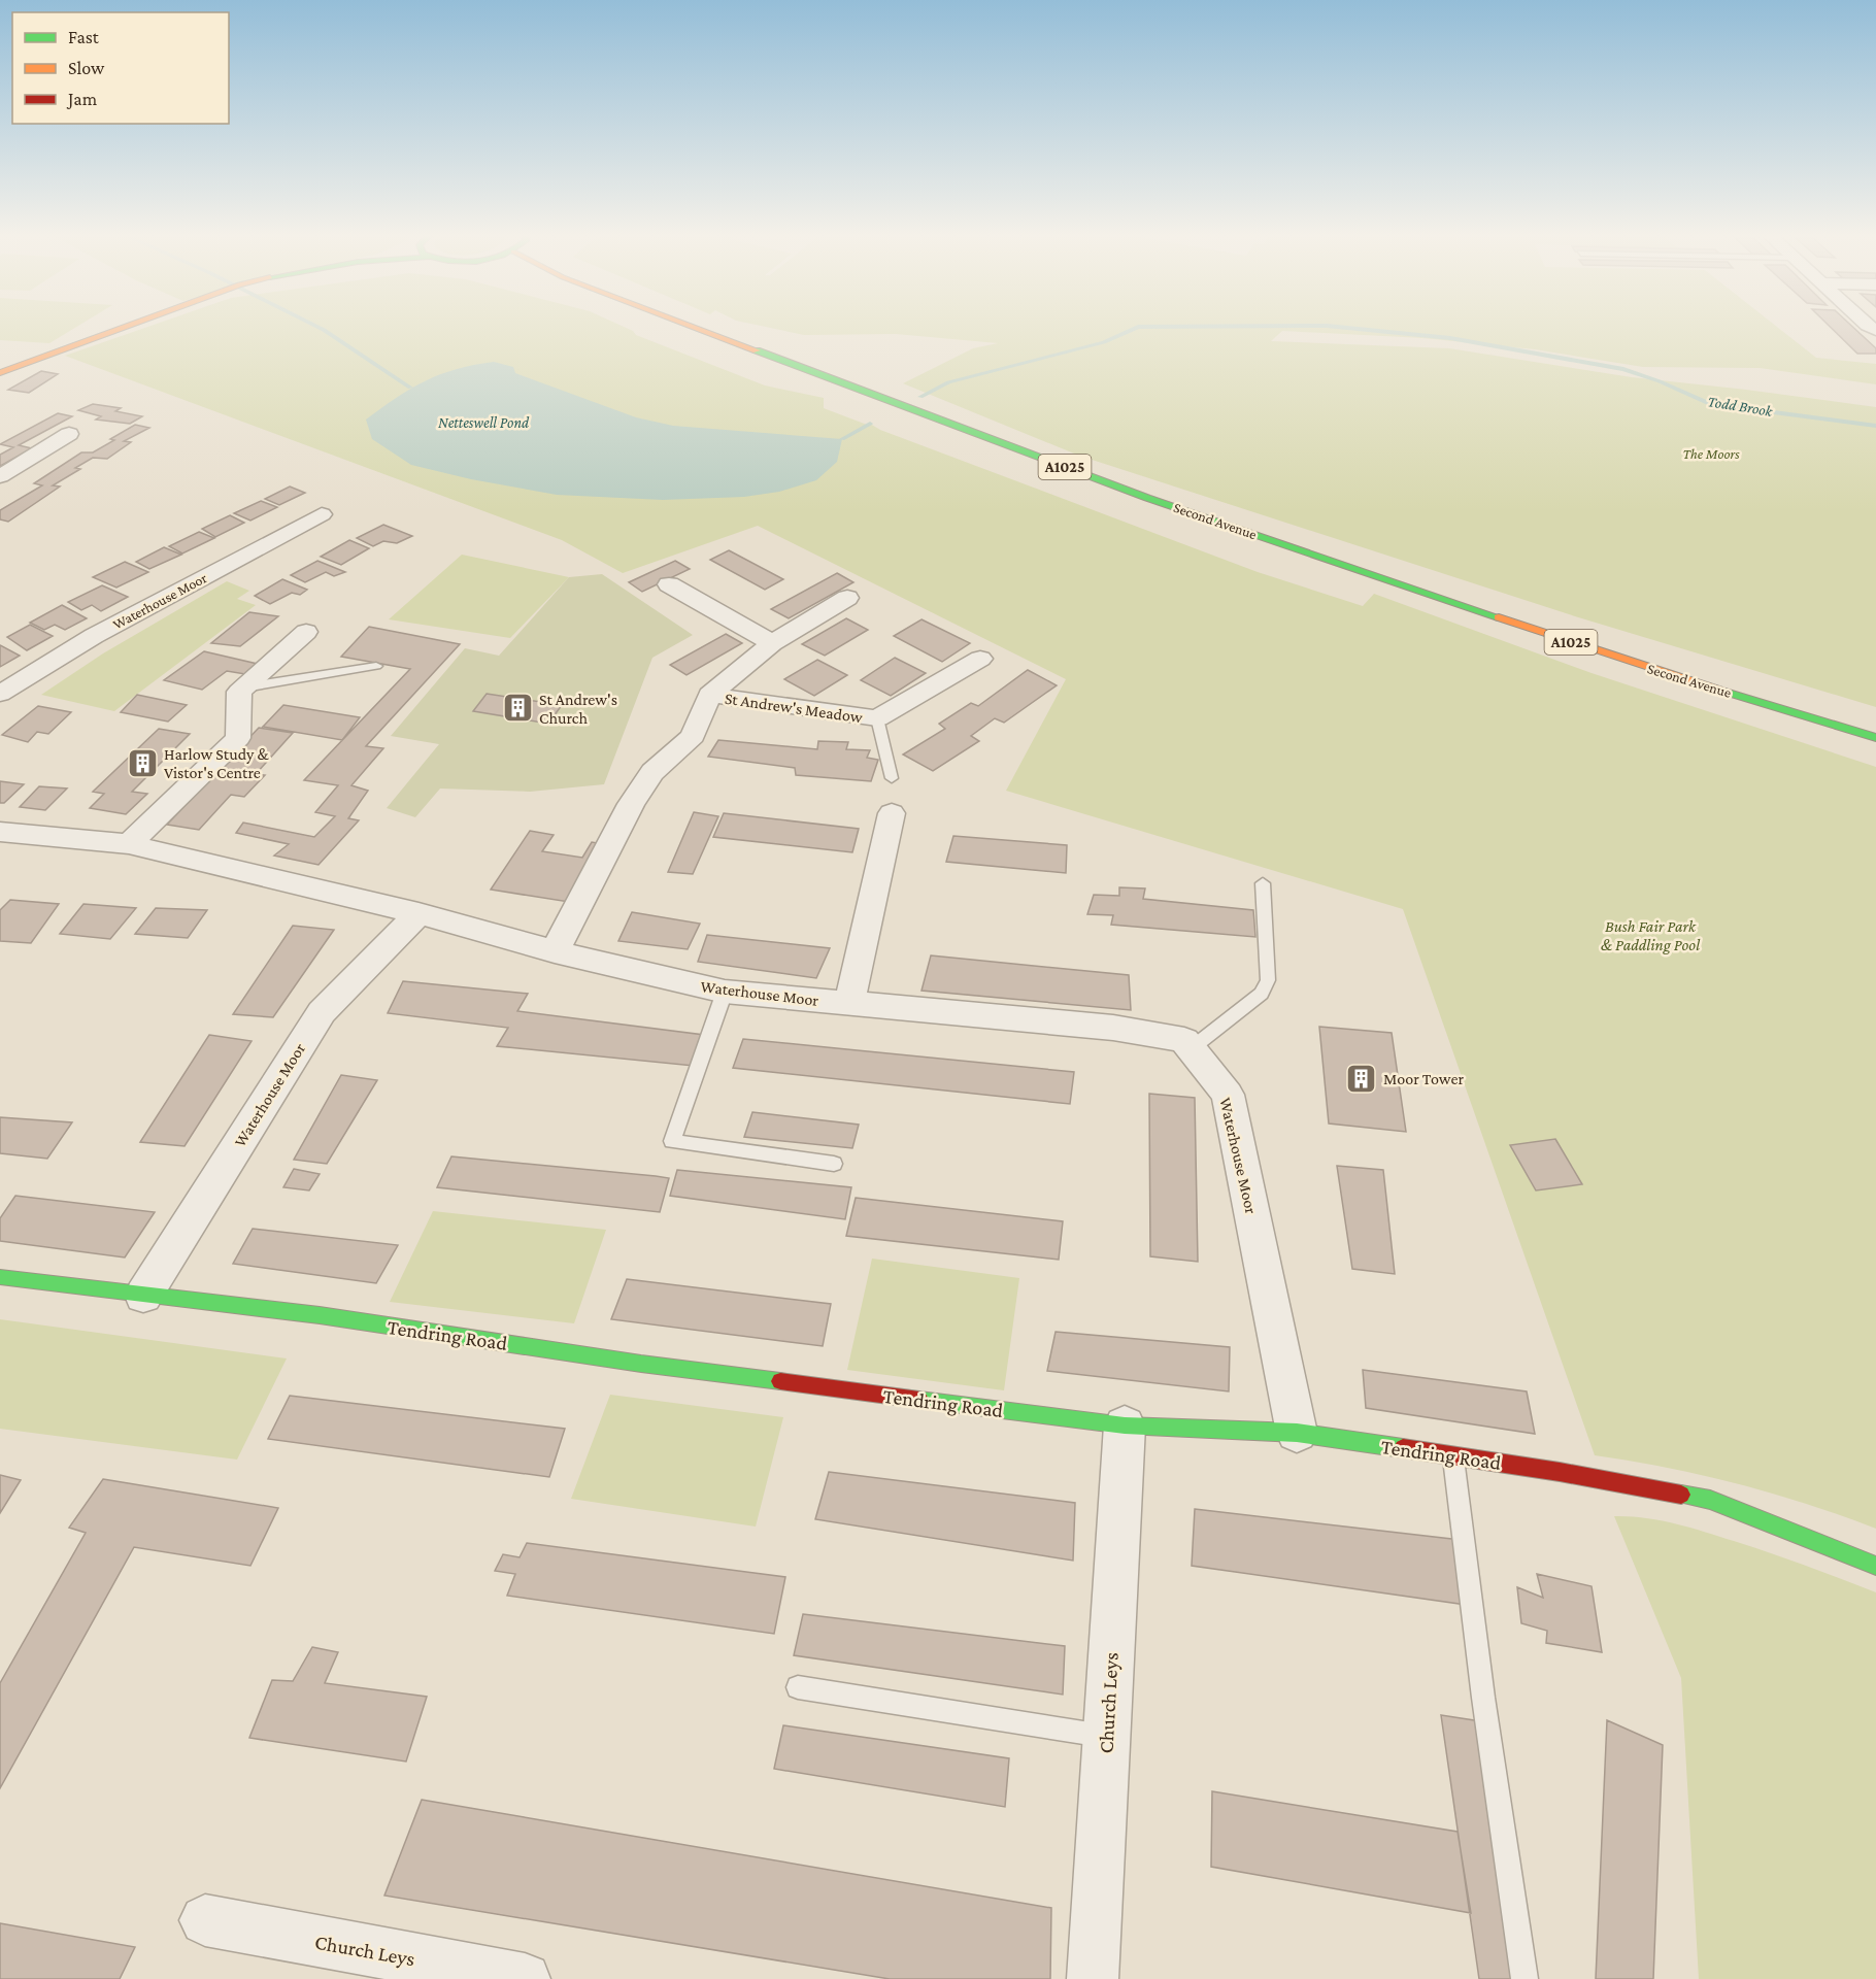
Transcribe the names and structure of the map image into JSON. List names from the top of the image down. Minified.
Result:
{"streets":{"main road":["A1025","Second Avenue","Tendring Road"],"street":["Waterhouse Moor","St Andrew's Meadow","Church Leys"]},"crossings":[["Waterhouse Moor","St Andrew's Meadow"],["Waterhouse Moor","Tendring Road"],["Tendring Road","Church Leys"]],"water":["Todd Brook","Netteswell Pond"],"parks":["The Moors","Bush Fair Park & Paddling Pool"],"places":{"building":["St Andrew's Church","Harlow Study & Vistor's Centre","Moor Tower"]},"legend":["Fast","Slow","Jam"]}
